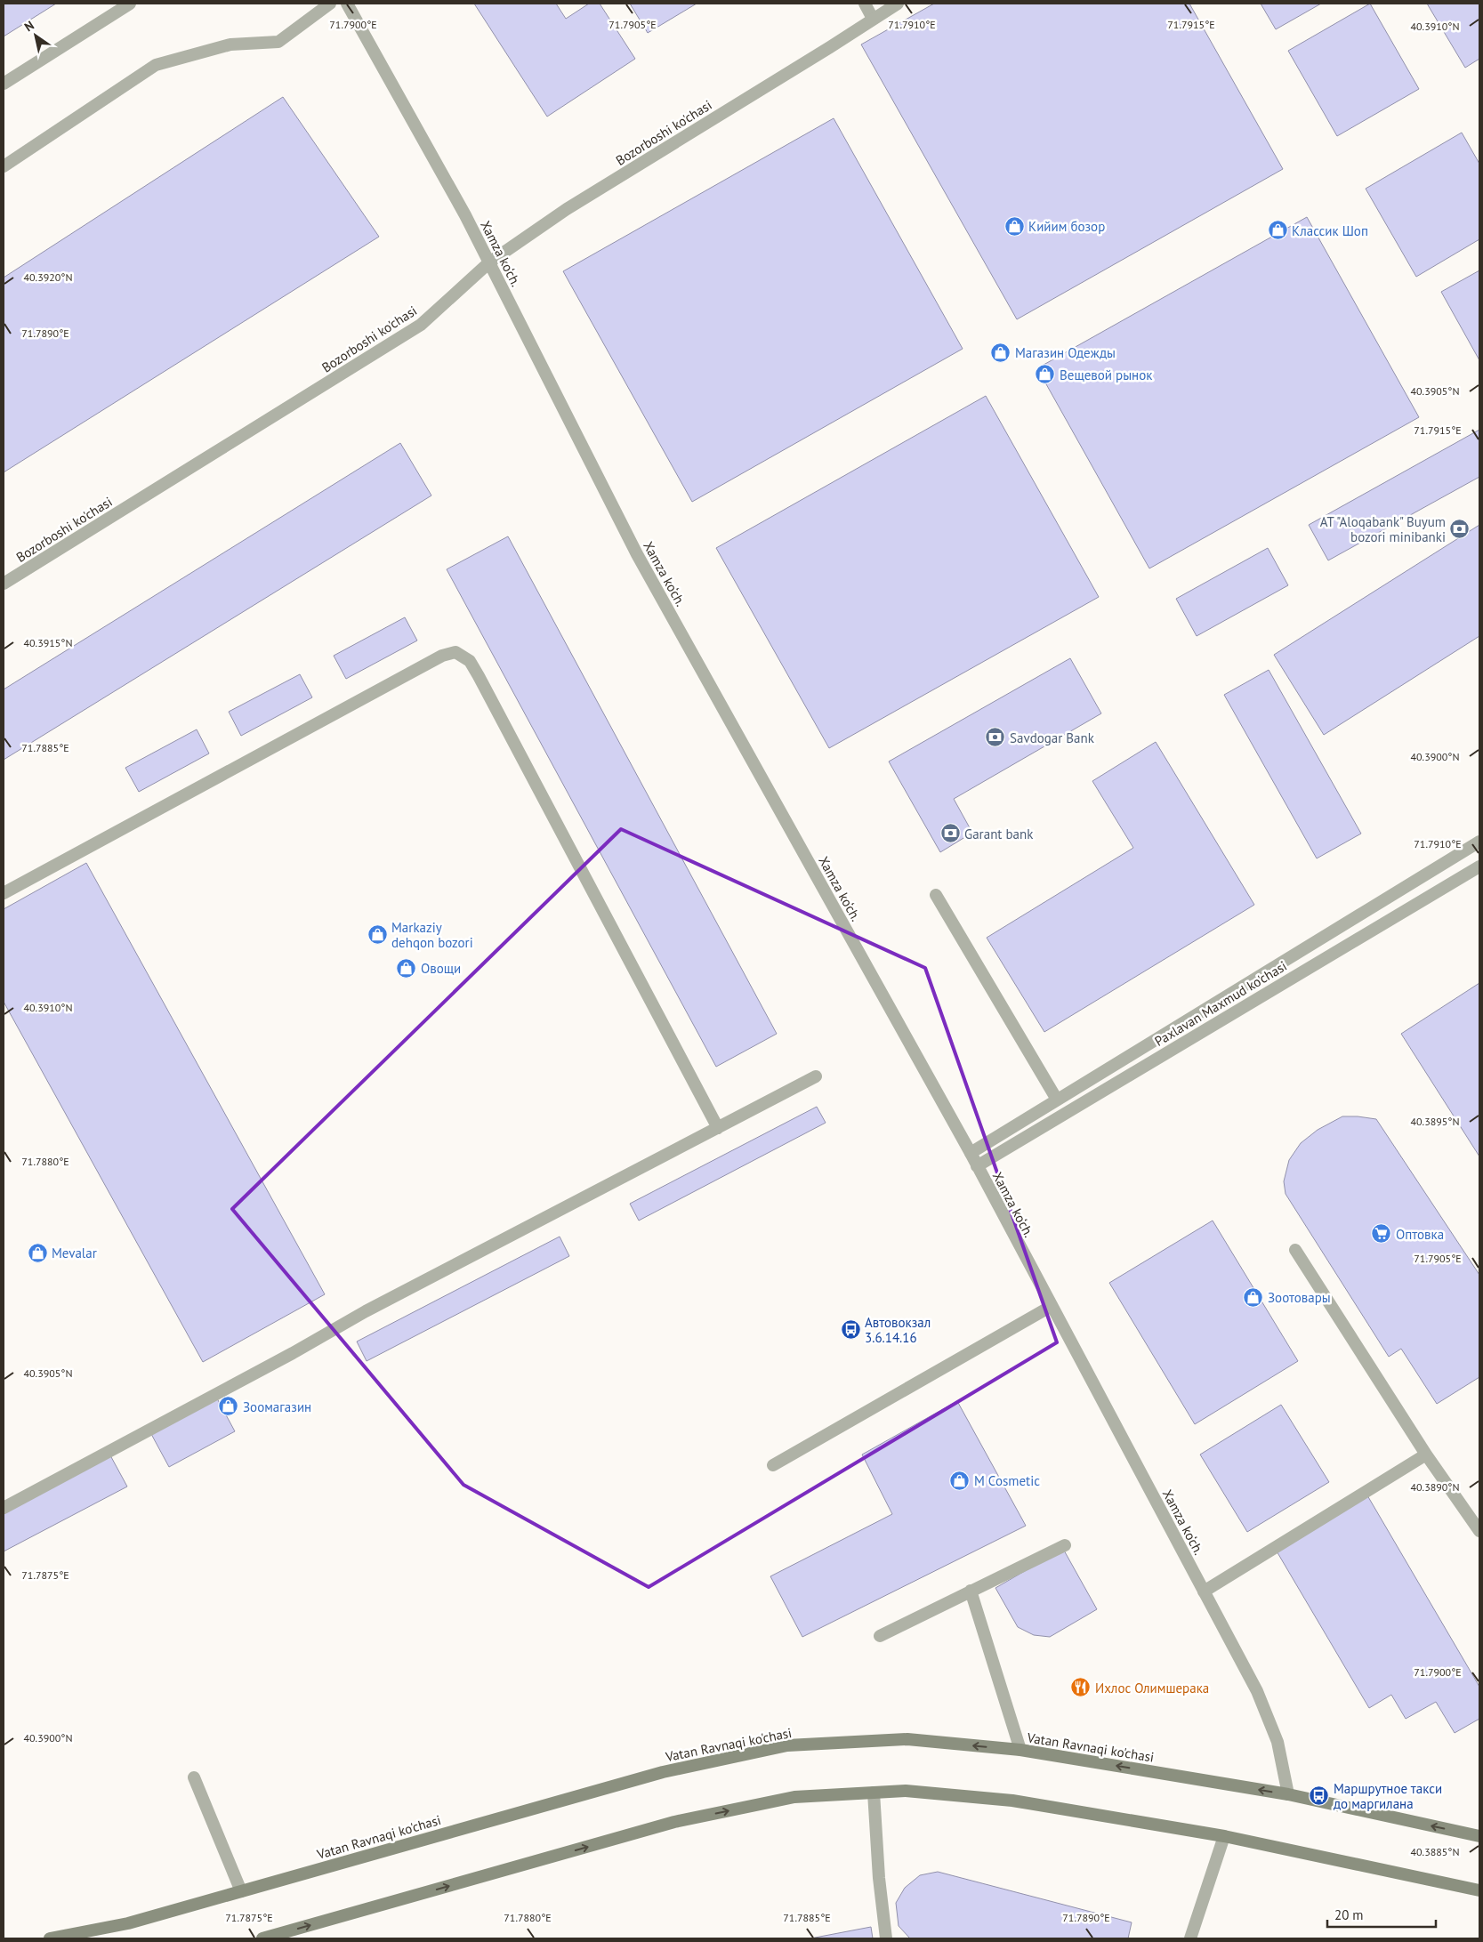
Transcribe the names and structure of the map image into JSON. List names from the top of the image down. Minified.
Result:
{"streets":{"main road":["Vatan Ravnaqi ko'chasi"],"street":["Bozorboshi ko'chasi","Xamza ko‘ch.","Paxlavan Maxmud ko'chasi"]},"crossings":[["Bozorboshi ko'chasi","Xamza ko‘ch."],["Xamza ko‘ch.","Paxlavan Maxmud ko'chasi"],["Xamza ko‘ch.","Vatan Ravnaqi ko'chasi"]],"places":{"shop":["Кийим бозор","Классик Шоп","Магазин Одежды","Вещевой рынок","Markaziy dehqon bozori","Овощи","Mevalar","Зоотовары","Зоомагазин","M Cosmetic"],"bank":["AT \"Aloqabank\" Buyum bozori minibanki","Savdogar Bank","Garant bank"],"supermarket":["Оптовка"],"bus stop":["Автовокзал 3.6.14.16","Маршрутное такси до маргилана"],"restaurant":["Ихлос Олимшерака"]},"scale_bar":"20 m","north":"top left","coordinates":["71.7900°E","71.7905°E","71.7910°E","71.7915°E","40.3910°N","40.3920°N","71.7890°E","40.3905°N","40.3915°N","71.7885°E","40.3900°N","40.3895°N","71.7880°E","40.3890°N","71.7875°E","40.3885°N"]}
